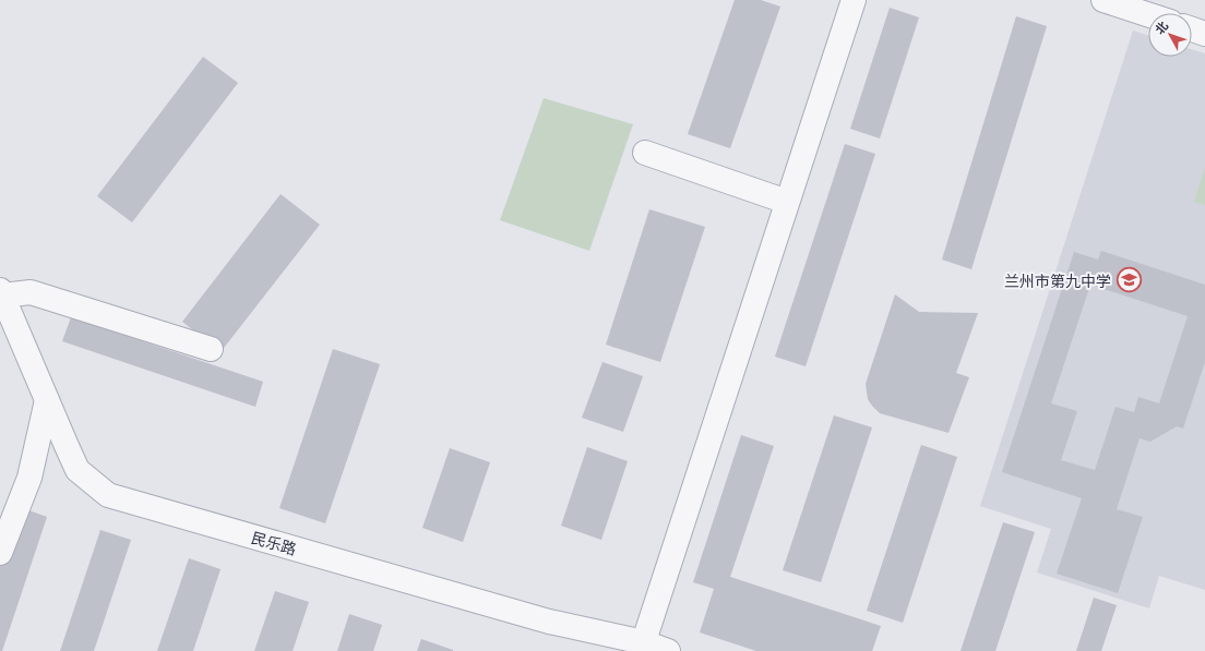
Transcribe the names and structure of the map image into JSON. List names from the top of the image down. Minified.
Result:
{"streets":{"street":["民乐路"]},"places":{"school or university":["兰州市第九中学"]},"north":"top left"}
